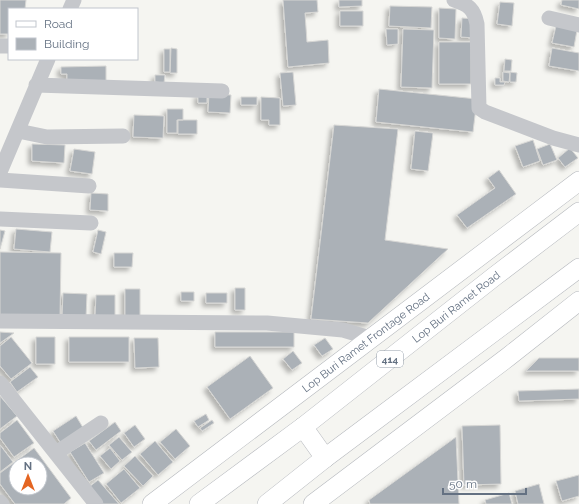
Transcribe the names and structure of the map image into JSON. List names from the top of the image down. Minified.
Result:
{"streets":{"main road":["Lop Buri Ramet Road","Lop Buri Ramet Frontage Road","414"]},"legend":["Road","Building"],"scale_bar":"50 m","north":"top"}
